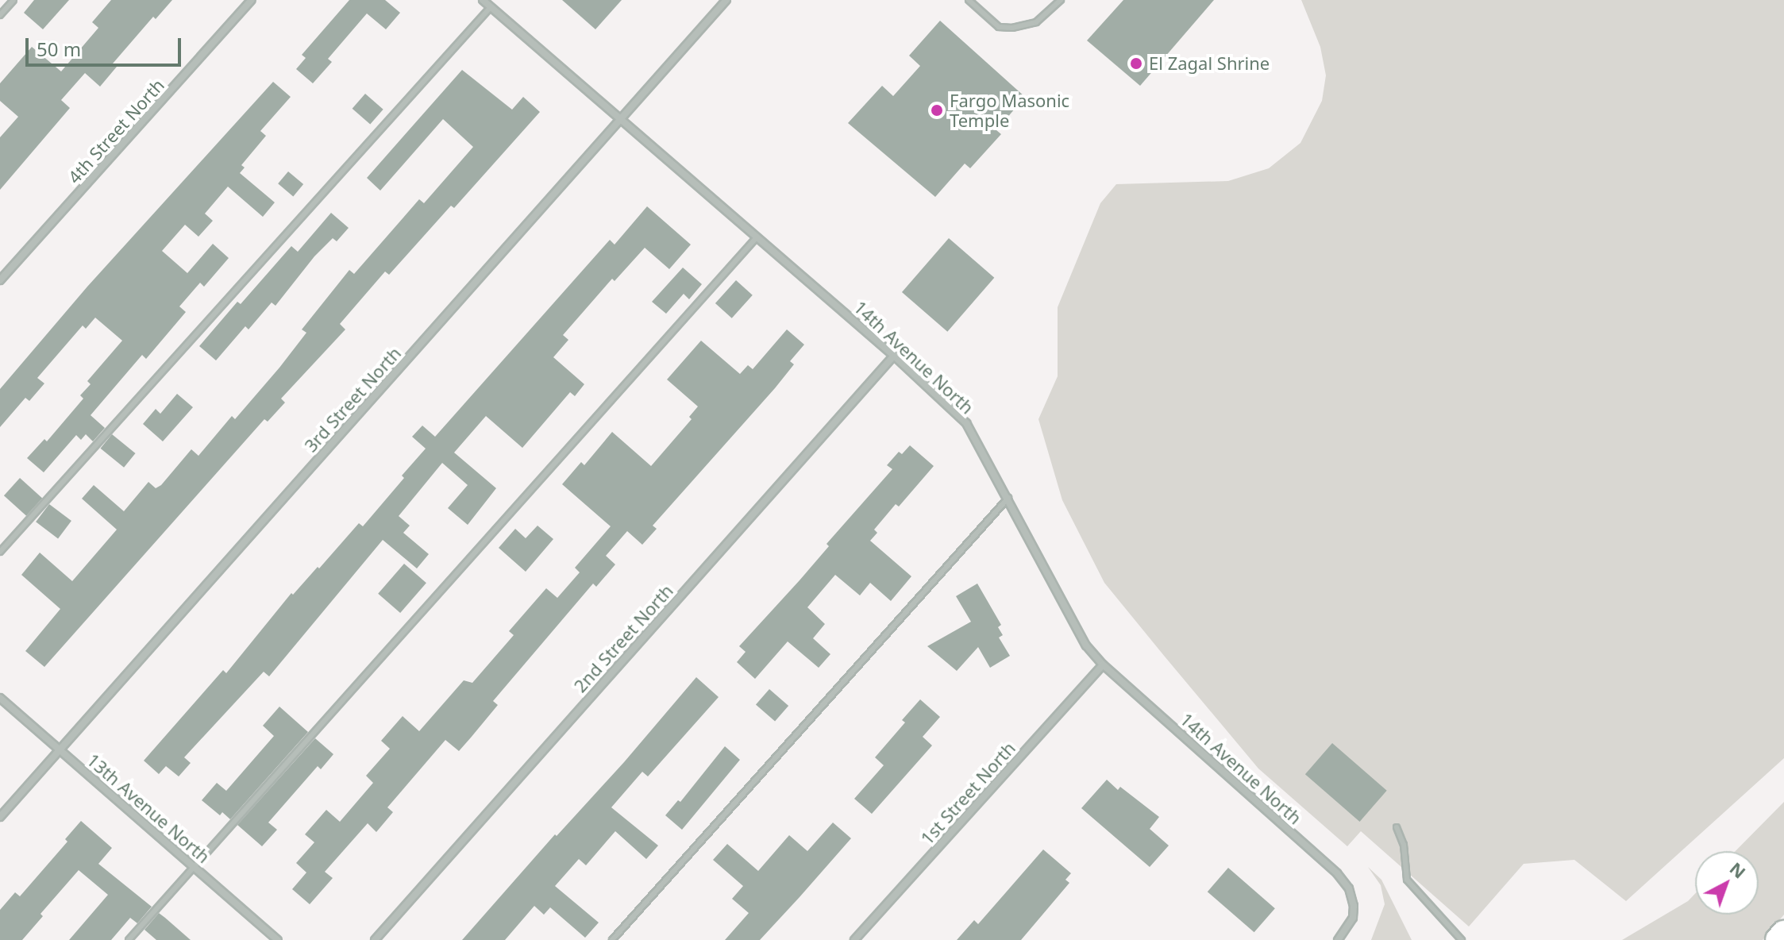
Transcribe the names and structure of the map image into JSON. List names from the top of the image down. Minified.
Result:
{"streets":{"street":["4th Street North","14th Avenue North","3rd Street North","2nd Street North","1st Street North","13th Avenue North"]},"crossings":[["14th Avenue North","3rd Street North"],["14th Avenue North","2nd Street North"],["14th Avenue North","1st Street North"],["3rd Street North","13th Avenue North"]],"places":["El Zagal Shrine","Fargo Masonic Temple"],"scale_bar":"50 m","north":"top right"}
